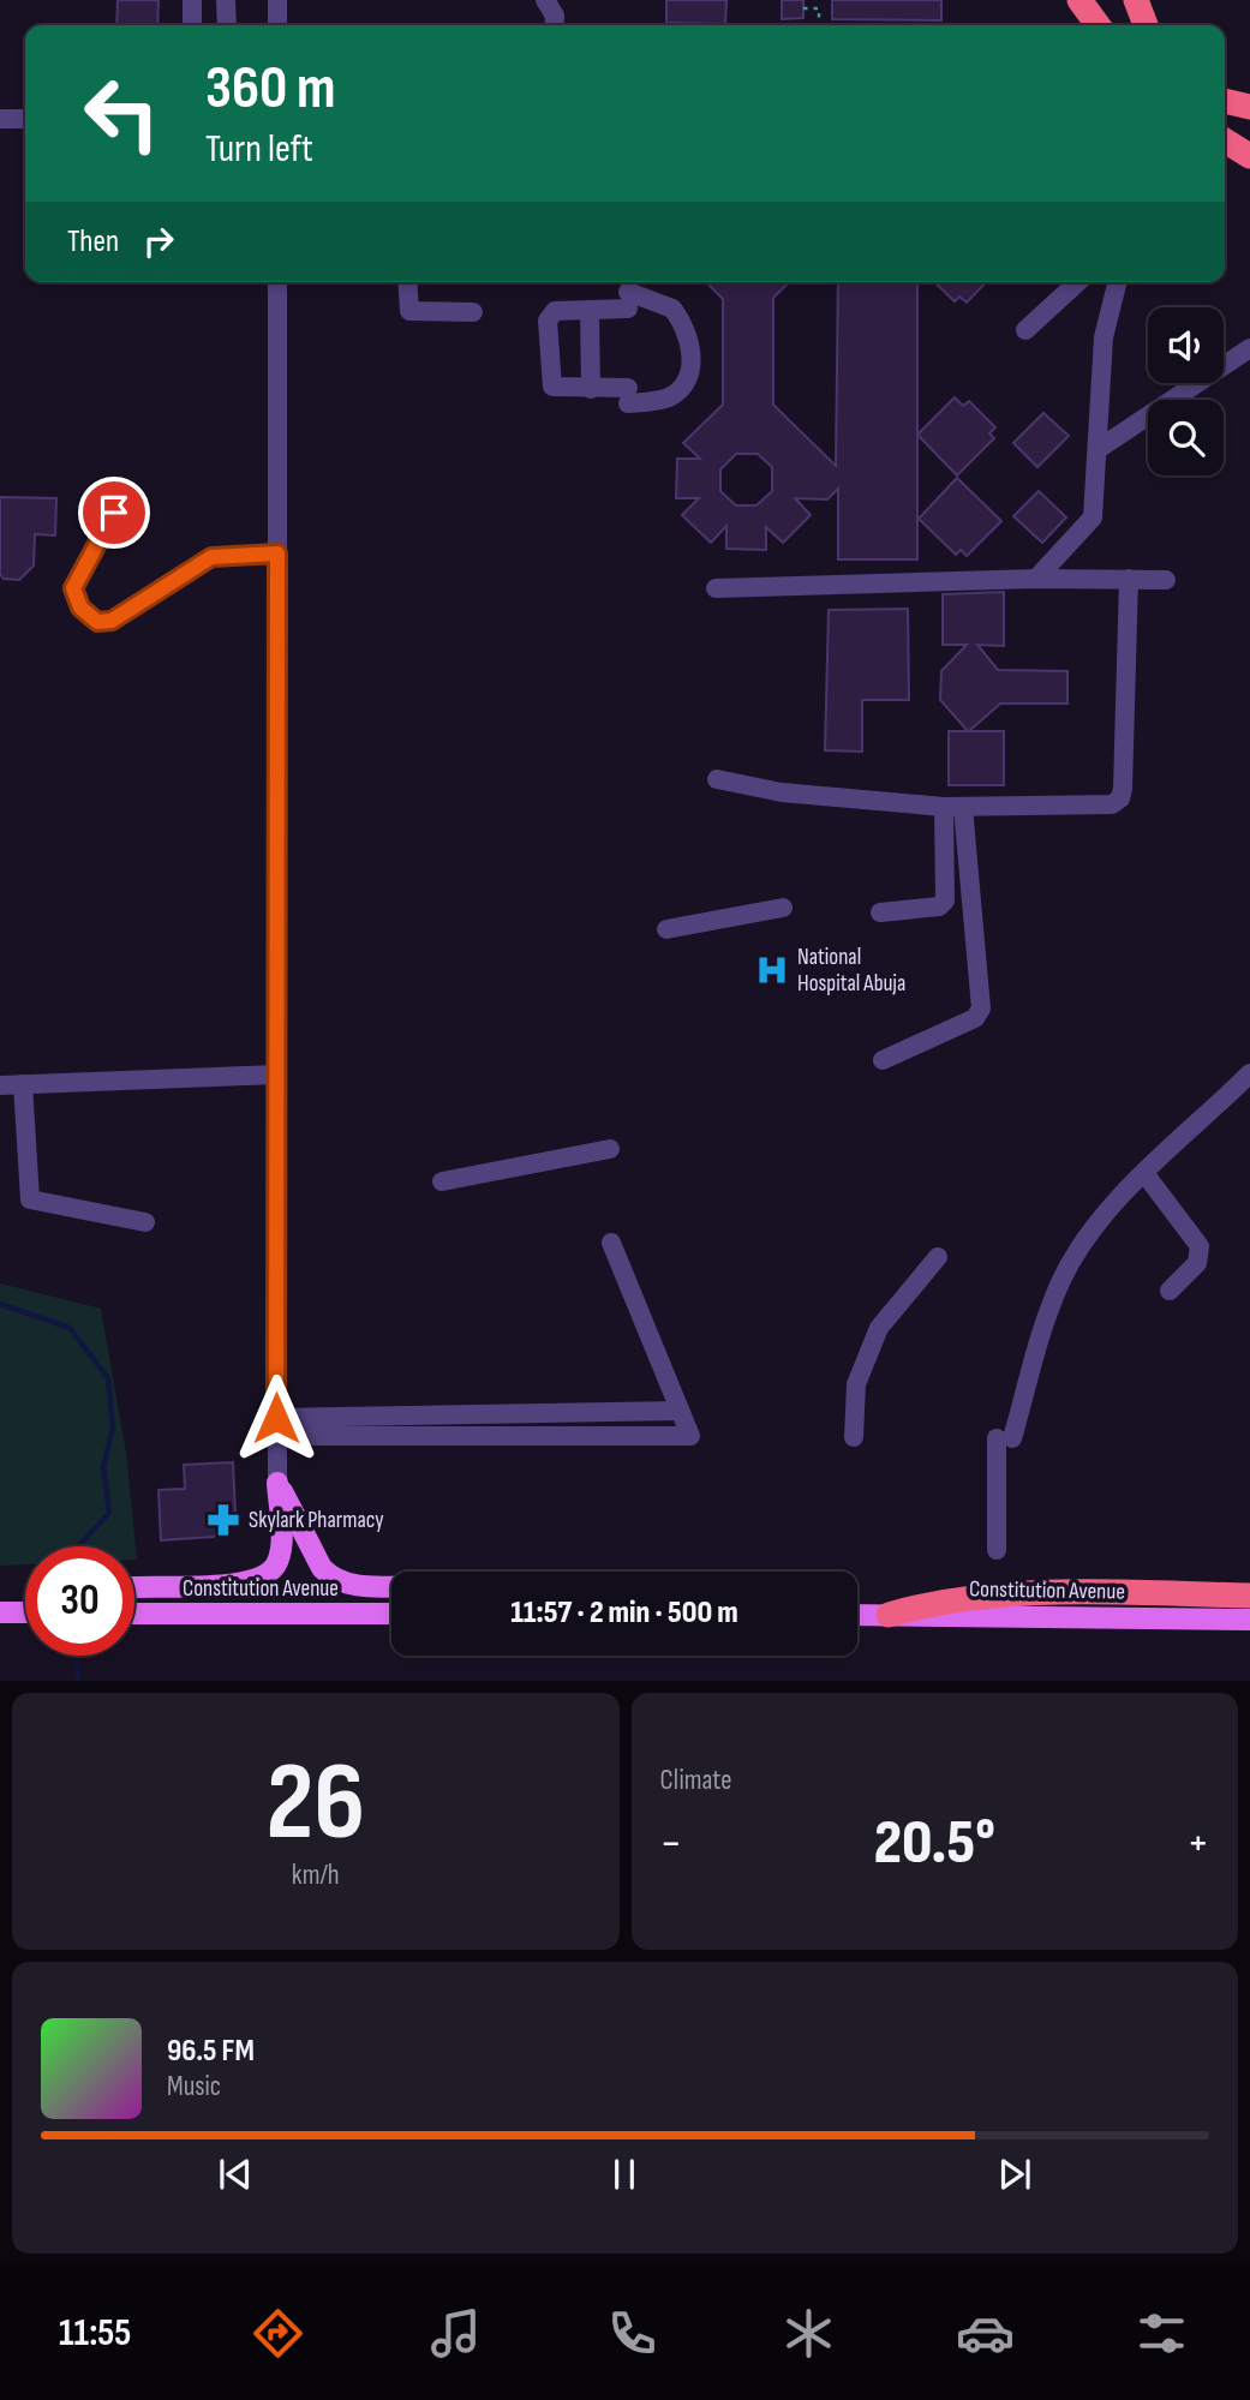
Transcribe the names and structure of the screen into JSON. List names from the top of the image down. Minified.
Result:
{"streets":{"main road":["Constitution Avenue"]},"places":{"hospital":["National Hospital Abuja"],"pharmacy":["Skylark Pharmacy"]},"page":{"turn":["360 m","Turn left"],"then":"Then","limit":"30","trip":"11:57 · 2 min · 500 m","tile":[["26","km/h"],"Climate"],"heat":["−","20.5°","+"],"song":["96.5 FM","Music"],"tabs":"11:55"}}
